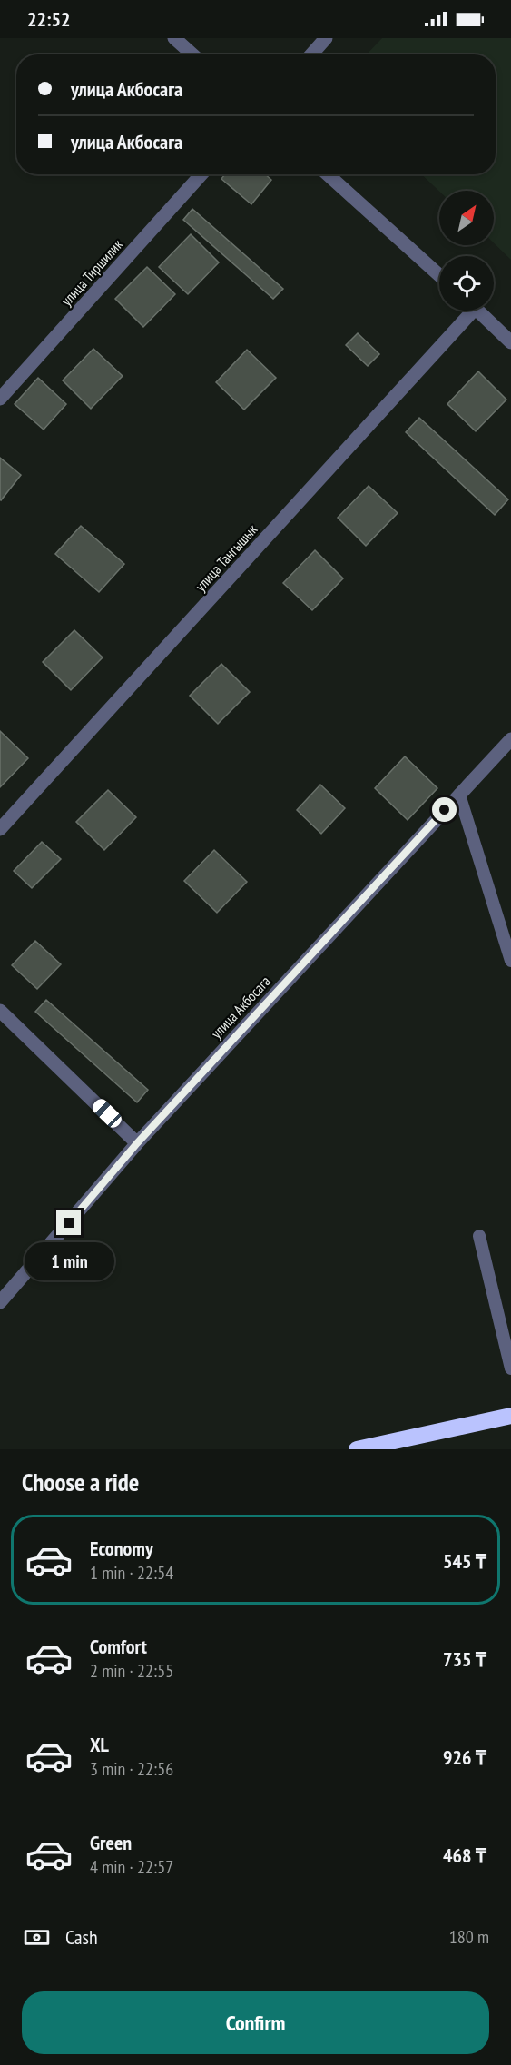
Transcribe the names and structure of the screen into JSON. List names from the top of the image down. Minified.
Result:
{"streets":{"street":["улица Тиршилик","улица Тангышык","улица Акбосага"]},"north":"top right","page":{"status":"22:52","banner":["улица Акбосага","улица Акбосага"],"bubble":"1 min","heading":"Choose a ride","list":[{"name":"Economy","note":"1 min · 22:54","value":"545 ₸"},{"name":"Comfort","note":"2 min · 22:55","value":"735 ₸"},{"name":"XL","note":"3 min · 22:56","value":"926 ₸"},{"name":"Green","note":"4 min · 22:57","value":"468 ₸"}],"pay":["Cash","180 m"],"buttons":"Confirm"}}
